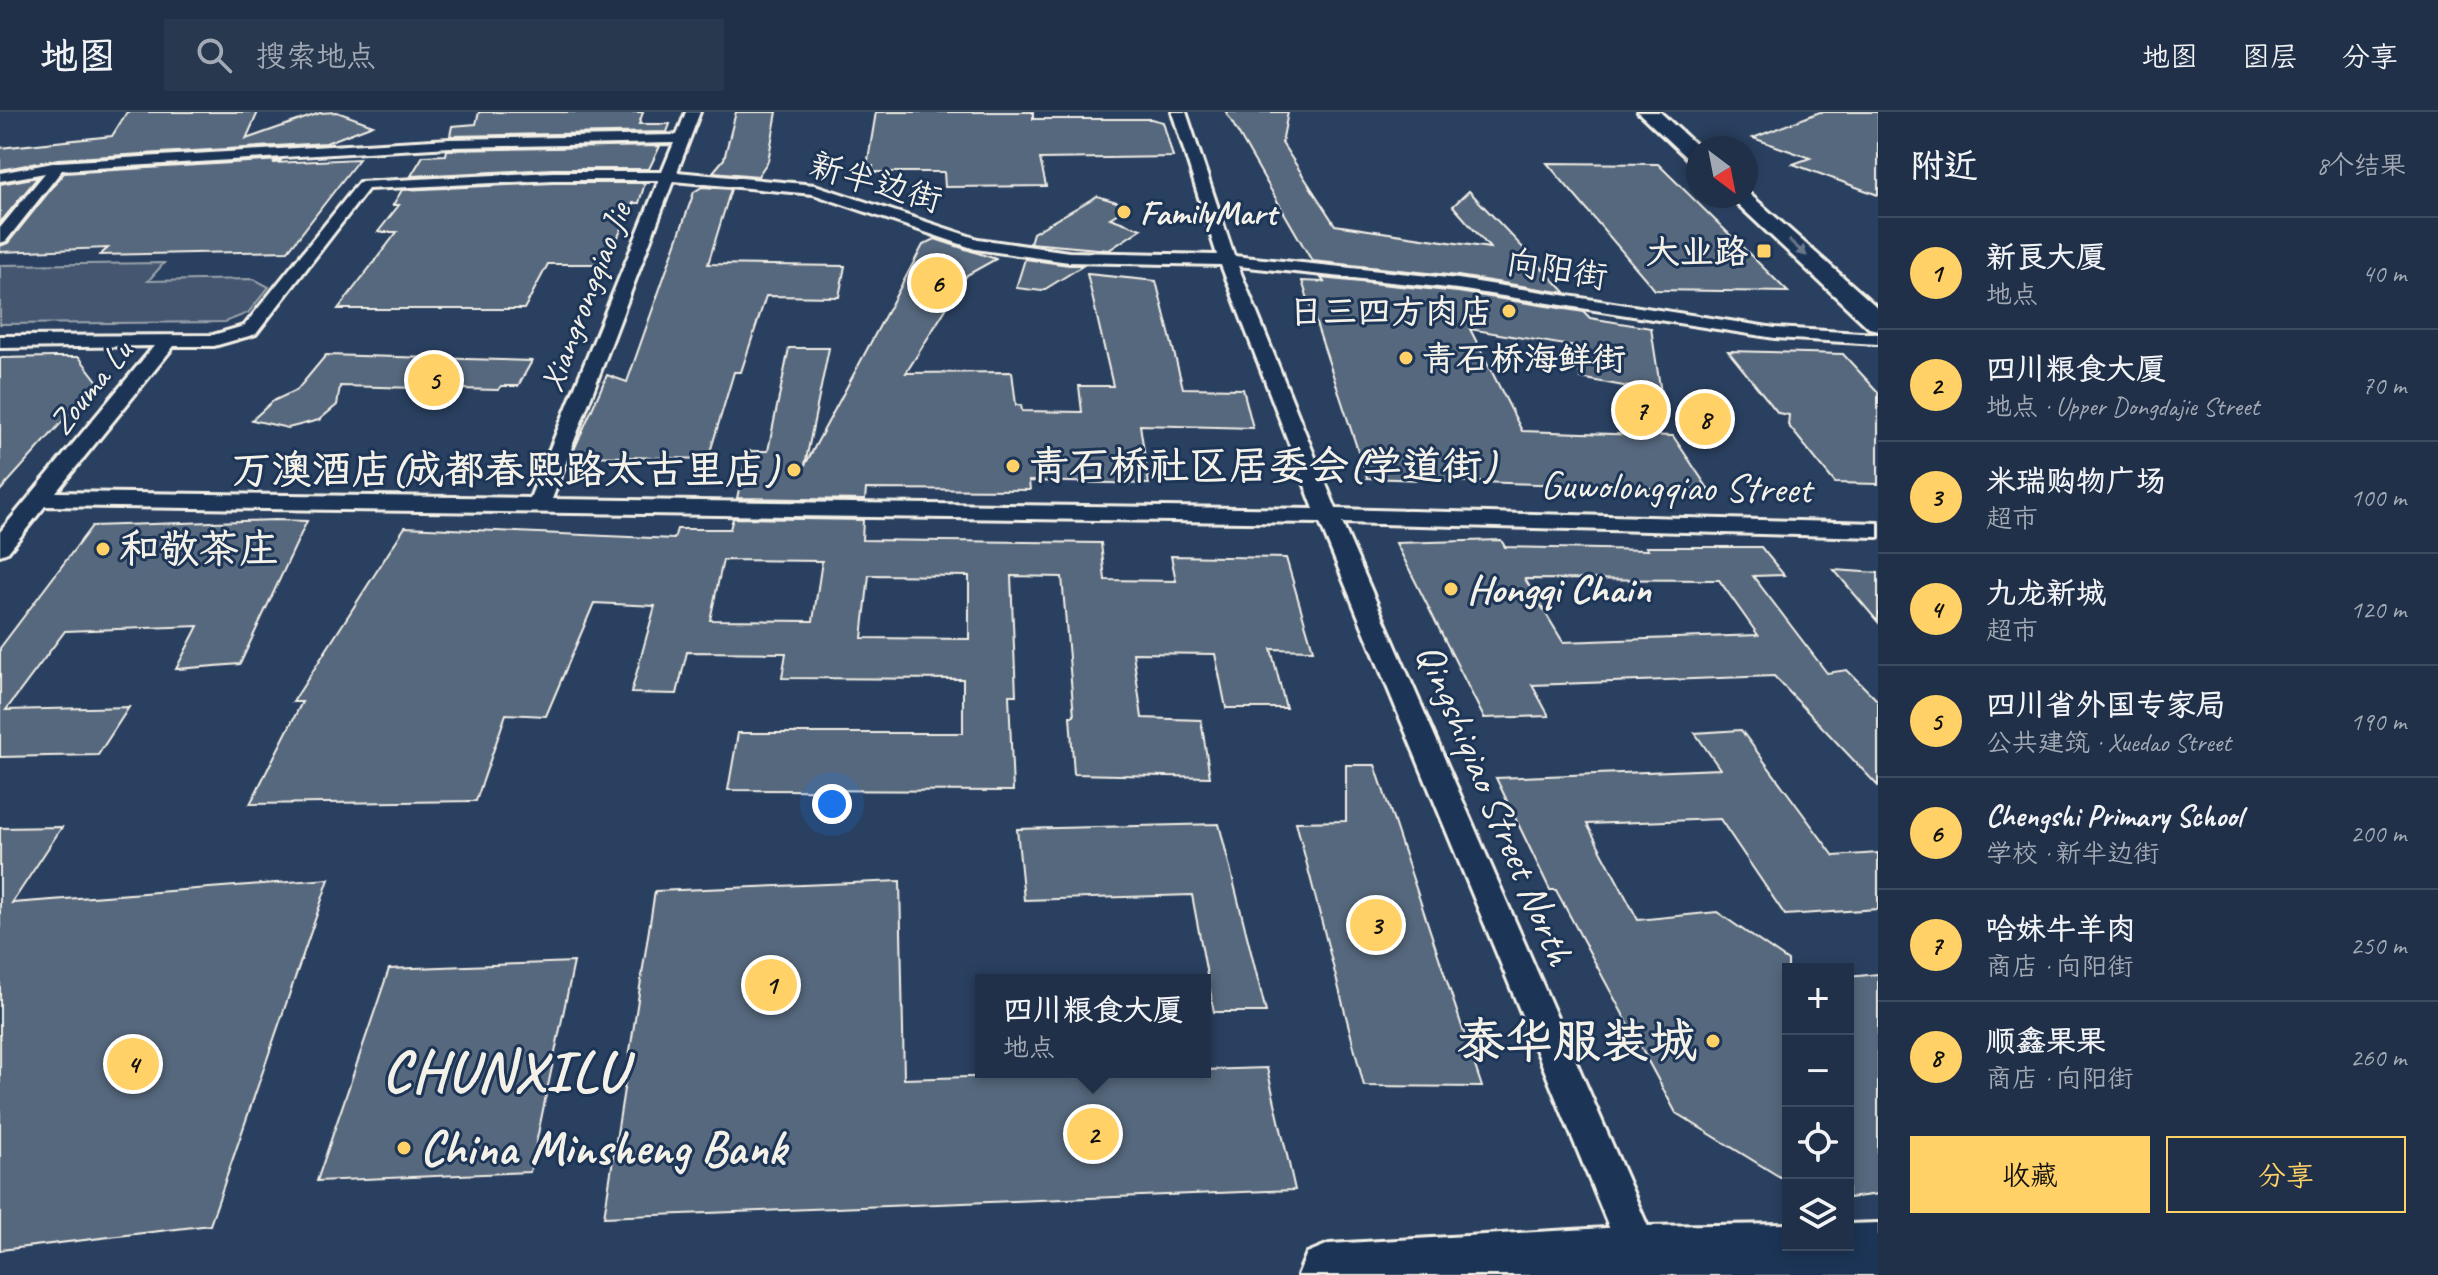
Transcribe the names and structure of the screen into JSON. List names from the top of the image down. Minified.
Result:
{"streets":{"street":["新半边街","向阳街","Xiangrongqiao Jie","Zouma Lu","Guwolongqiao Street","Qingshiqiao Street North"]},"crossings":[["新半边街","向阳街"],["新半边街","Xiangrongqiao Jie"],["新半边街","Zouma Lu"],["新半边街","Qingshiqiao Street North"],["向阳街","Qingshiqiao Street North"],["Xiangrongqiao Jie","Guwolongqiao Street"],["Zouma Lu","Guwolongqiao Street"],["Guwolongqiao Street","Qingshiqiao Street North"]],"districts":["CHUNXILU"],"places":{"other":["FamilyMart","日三四方肉店","青石桥海鲜街","青石桥社区居委会(学道街)","万澳酒店(成都春熙路太古里店)","和敬茶庄","Hongqi Chain","泰华服装城","China Minsheng Bank"],"transit":["大业路"]},"north":"bottom right","page":{"header":"地图","search":"搜索地点","nav":["地图","图层","分享"],"heading":["附近","8个结果"],"list":[{"mark":"1","name":"新良大厦","note":"地点","value":"40 m"},{"mark":"2","name":"四川粮食大厦","note":"地点 · Upper Dongdajie Street","value":"70 m"},{"mark":"3","name":"米瑞购物广场","note":"超市","value":"100 m"},{"mark":"4","name":"九龙新城","note":"超市","value":"120 m"},{"mark":"5","name":"四川省外国专家局","note":"公共建筑 · Xuedao Street","value":"190 m"},{"mark":"6","name":"Chengshi Primary School","note":"学校 · 新半边街","value":"200 m"},{"mark":"7","name":"哈妹牛羊肉","note":"商店 · 向阳街","value":"250 m"},{"mark":"8","name":"顺鑫果果","note":"商店 · 向阳街","value":"260 m"}],"pins":["6","5","7","8","3","1","4","2"],"map_buttons":["+","−"],"popup":["四川粮食大厦","地点"],"buttons":["收藏","分享"]}}
